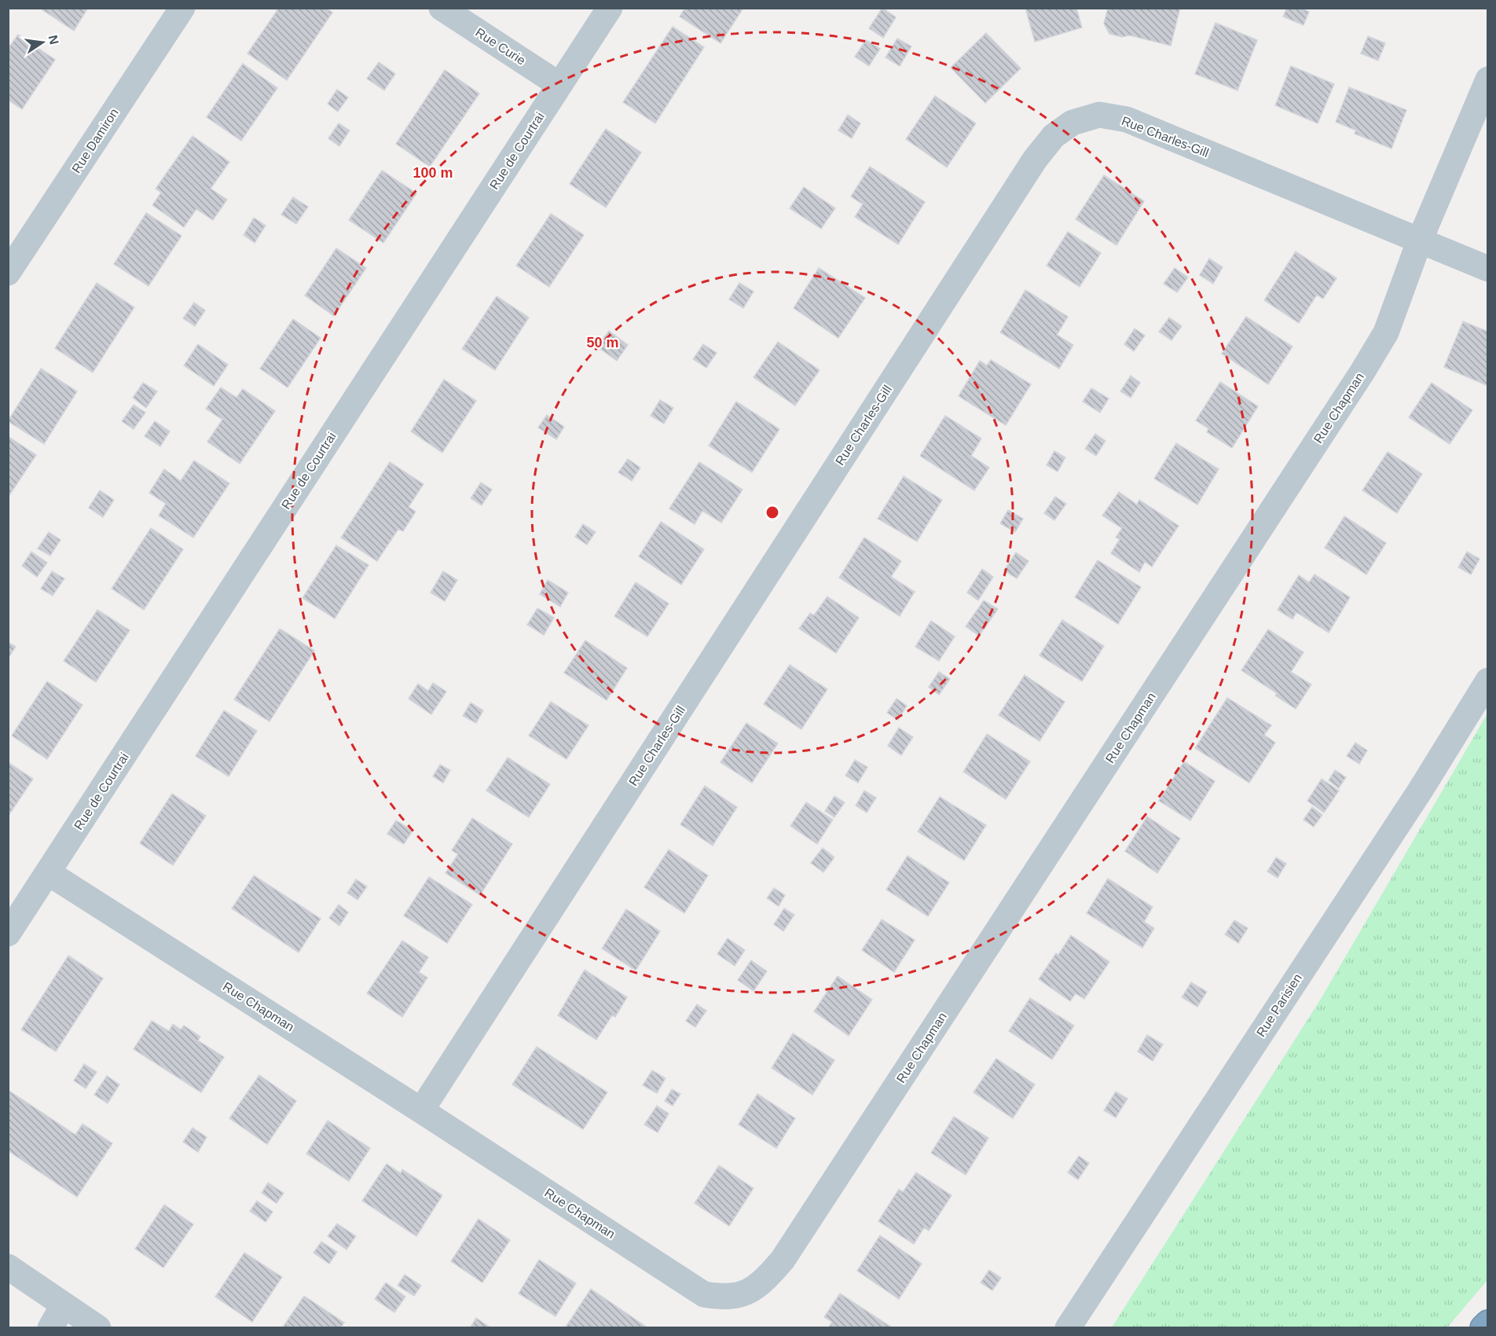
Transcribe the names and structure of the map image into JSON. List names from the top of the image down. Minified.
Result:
{"streets":{"street":["Rue Curie","Rue Charles-Gill","Rue Damiron","Rue de Courtrai","Rue Chapman","Rue Parisien"]},"crossings":[["Rue Curie","Rue de Courtrai"],["Rue Charles-Gill","Rue Chapman"],["Rue de Courtrai","Rue Chapman"]],"north":"right","rings":["100 m","50 m"]}
